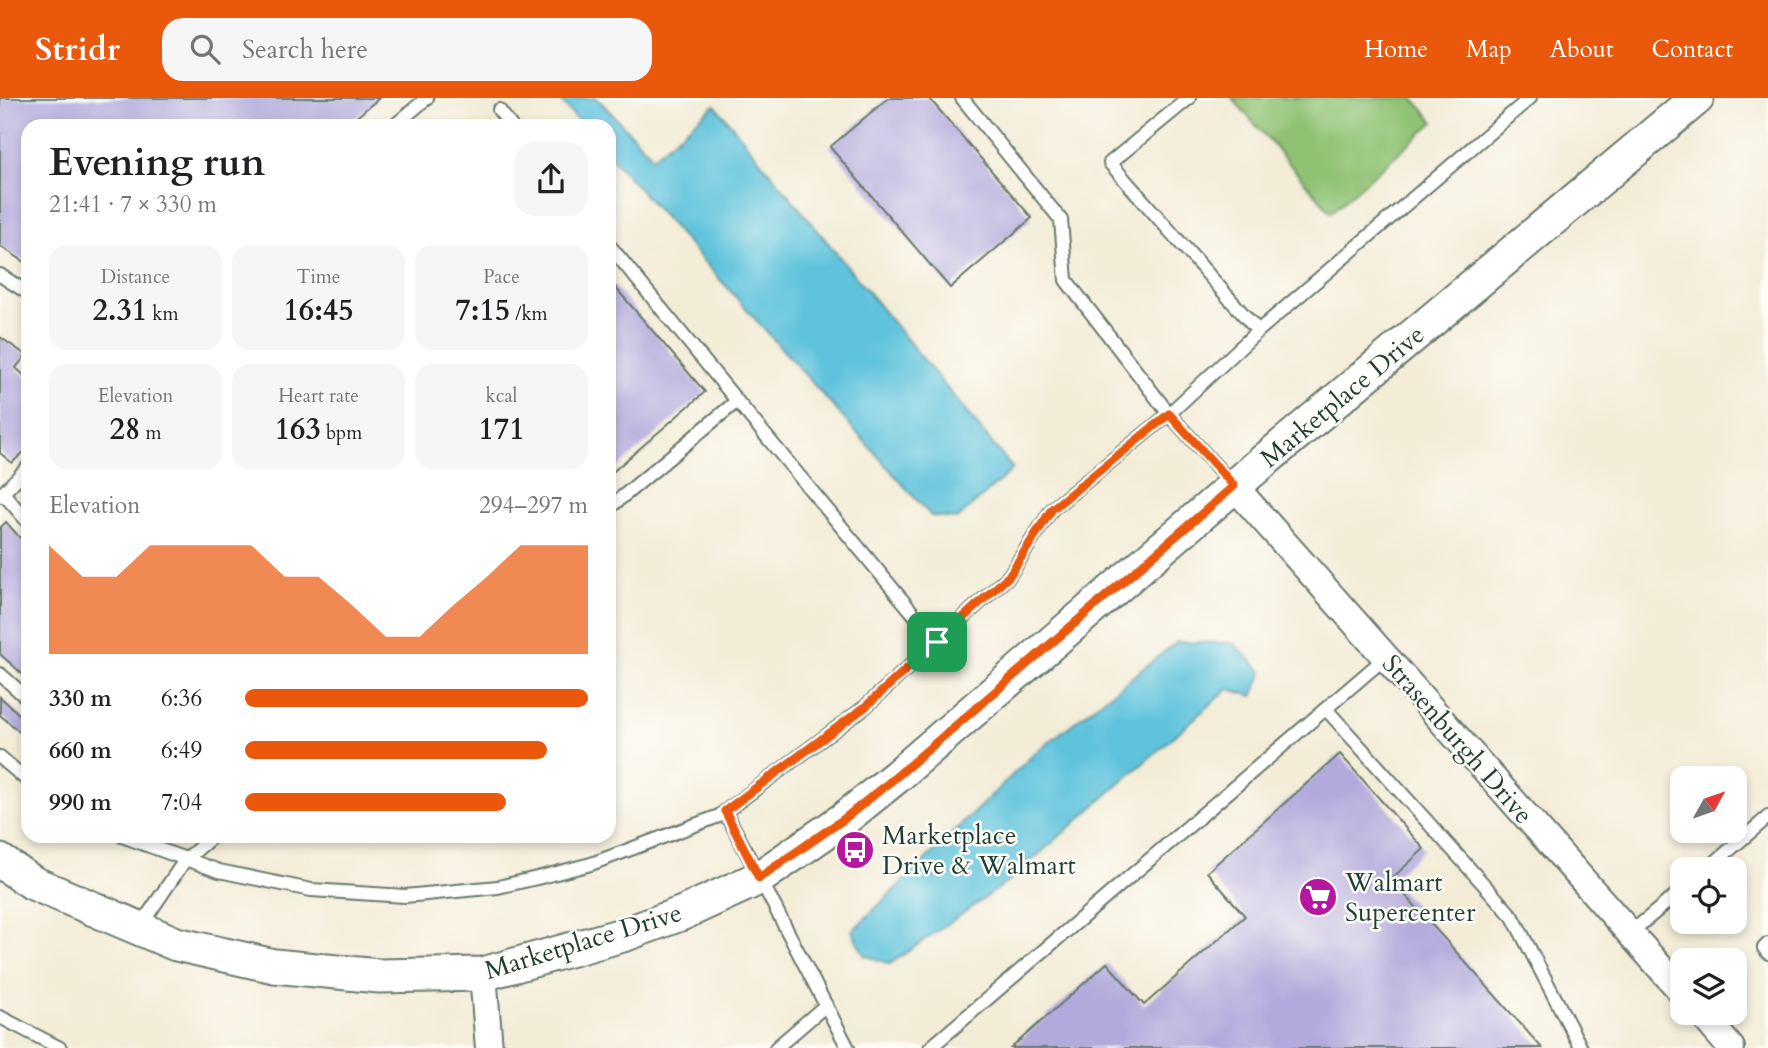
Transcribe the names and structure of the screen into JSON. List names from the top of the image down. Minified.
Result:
{"streets":{"street":["Marketplace Drive","Strasenburgh Drive"]},"crossings":[["Marketplace Drive","Strasenburgh Drive"]],"places":{"bus stop":["Marketplace Drive & Walmart"],"supermarket":["Walmart Supercenter"]},"north":"top right","page":{"header":"Stridr","search":"Search here","nav":["Home","Map","About","Contact"],"heading":["Evening run","21:41 · 7 × 330 m"],"stats":[["Distance","2.31 km"],["Time","16:45"],["Pace","7:15 /km"],["Elevation","28 m"],["Heart rate","163 bpm"],["kcal","171"]],"chart":["Elevation","294–297 m"],"list":[{"name":"330 m","note":"6:36"},{"name":"660 m","note":"6:49"},{"name":"990 m","note":"7:04"}]}}
